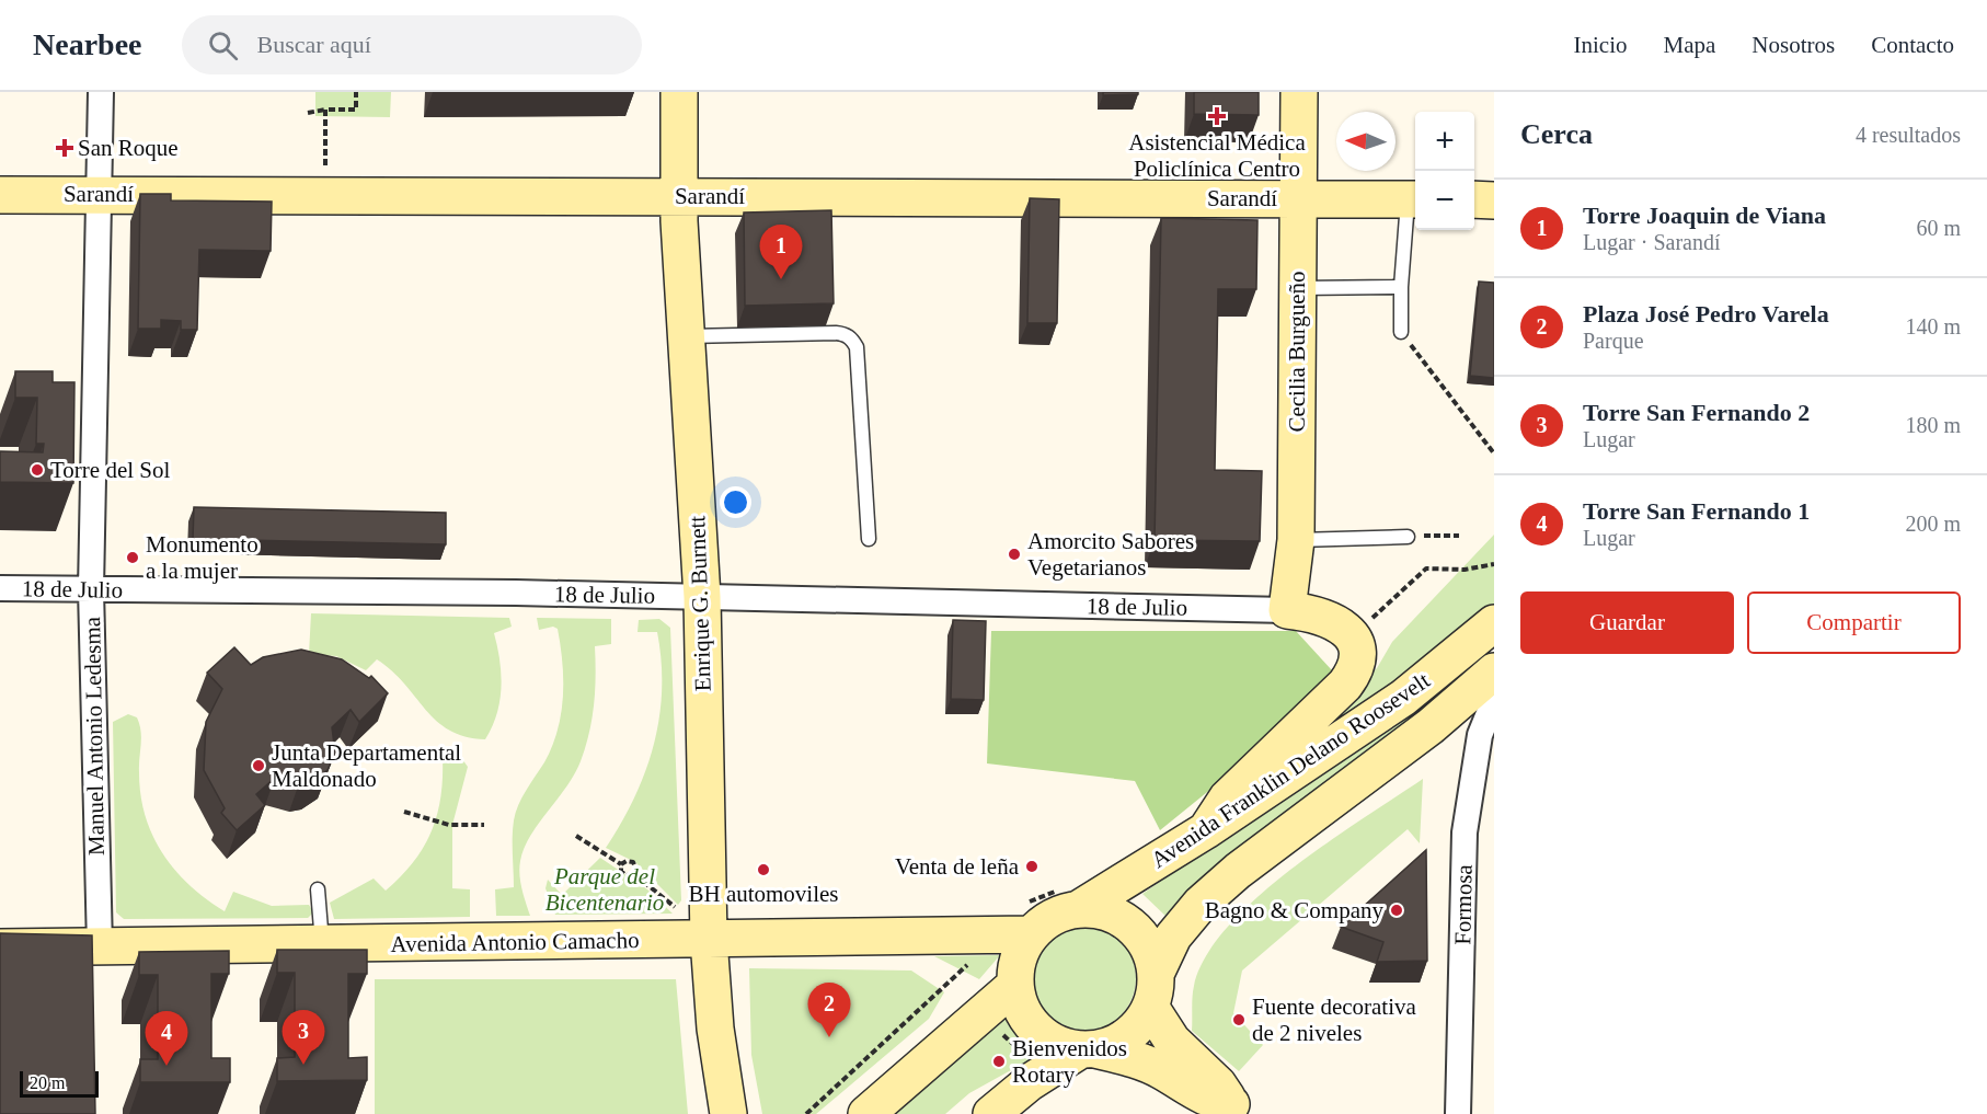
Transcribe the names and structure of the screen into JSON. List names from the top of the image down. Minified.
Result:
{"streets":{"street":["Sarandí","Cecilia Burgueño","18 de Julio","Enrique G. Burnett","Manuel Antonio Ledesma","Avenida Franklin Delano Roosevelt","Formosa","Avenida Antonio Camacho"]},"crossings":[["Sarandí","Cecilia Burgueño"],["Sarandí","Enrique G. Burnett"],["Sarandí","Manuel Antonio Ledesma"],["Cecilia Burgueño","18 de Julio"],["18 de Julio","Enrique G. Burnett"],["18 de Julio","Manuel Antonio Ledesma"],["Enrique G. Burnett","Avenida Antonio Camacho"],["Manuel Antonio Ledesma","Avenida Antonio Camacho"],["Avenida Franklin Delano Roosevelt","Avenida Antonio Camacho"]],"parks":["Parque del Bicentenario"],"places":{"health":["Asistencial Médica Policlínica Centro","San Roque"],"other":["Torre del Sol","Amorcito Sabores Vegetarianos","Monumento a la mujer","Junta Departamental Maldonado","Venta de leña","BH automoviles","Bagno & Company","Fuente decorativa de 2 niveles","Bienvenidos Rotary"]},"scale_bar":"20 m","north":"left","page":{"header":"Nearbee","search":"Buscar aquí","nav":["Inicio","Mapa","Nosotros","Contacto"],"heading":["Cerca","4 resultados"],"map_buttons":["+","−"],"list":[{"mark":"1","name":"Torre Joaquin de Viana","note":"Lugar · Sarandí","value":"60 m"},{"mark":"2","name":"Plaza José Pedro Varela","note":"Parque","value":"140 m"},{"mark":"3","name":"Torre San Fernando 2","note":"Lugar","value":"180 m"},{"mark":"4","name":"Torre San Fernando 1","note":"Lugar","value":"200 m"}],"pins":["1","2","3","4"],"buttons":["Guardar","Compartir"],"scale":"20 m"}}
